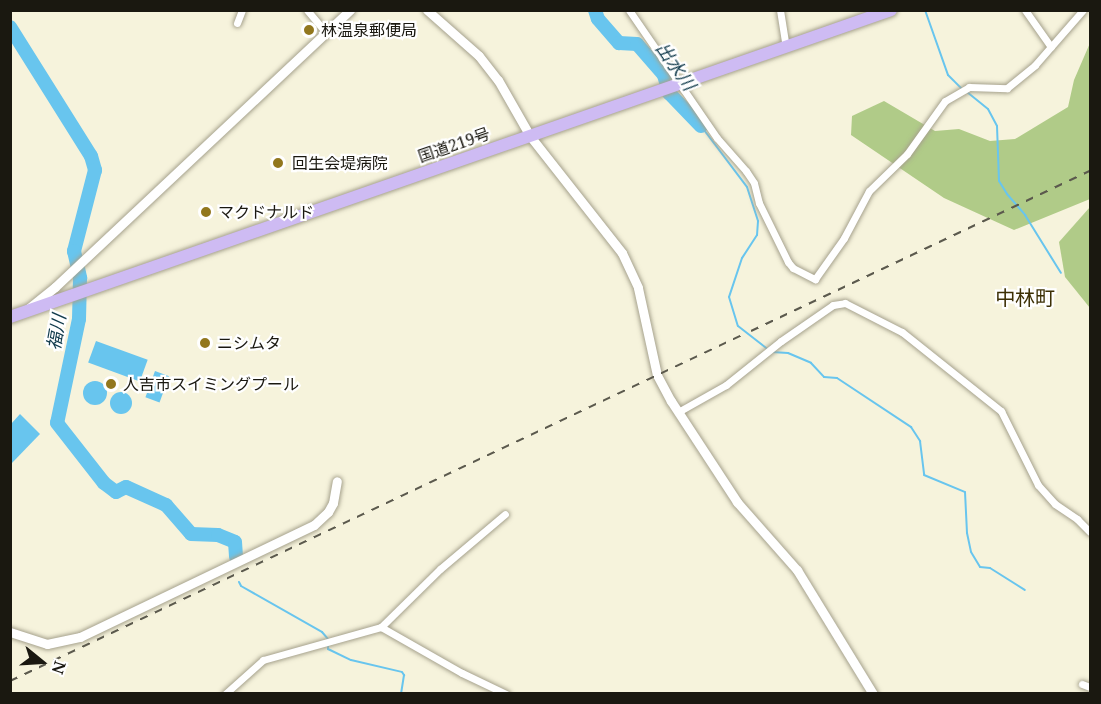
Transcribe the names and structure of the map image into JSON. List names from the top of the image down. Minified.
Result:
{"streets":{"highway":["国道219号"]},"districts":["中林町"],"water":["出水川","福川"],"places":["林温泉郵便局","回生会堤病院","マクドナルド","ニシムタ","人吉市スイミングプール"],"north":"right"}
